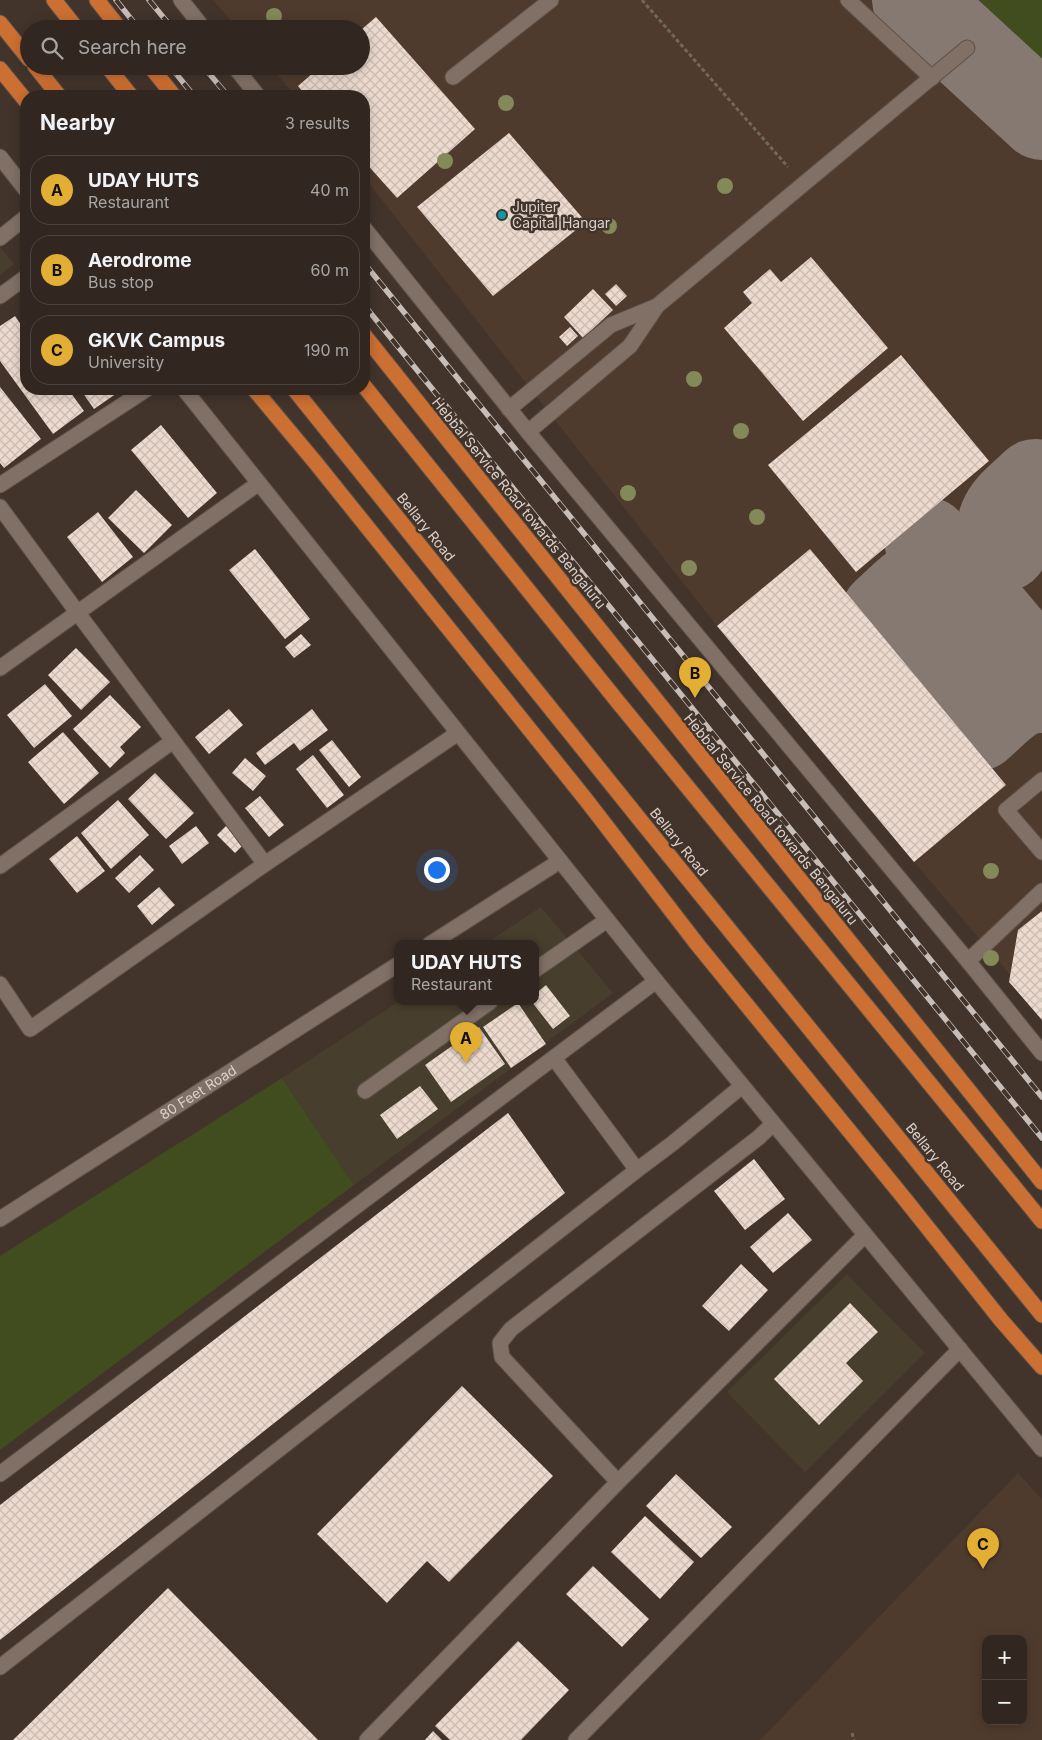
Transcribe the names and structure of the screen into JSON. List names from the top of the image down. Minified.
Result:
{"streets":{"highway":["Hebbal Service Road towards Bengaluru","Bellary Road"],"street":["80 Feet Road"]},"places":["Jupiter Capital Hangar"],"page":{"search":"Search here","heading":["Nearby","3 results"],"list":[{"mark":"A","name":"UDAY HUTS","note":"Restaurant","value":"40 m"},{"mark":"B","name":"Aerodrome","note":"Bus stop","value":"60 m"},{"mark":"C","name":"GKVK Campus","note":"University","value":"190 m"}],"pins":["B","A","C"],"popup":["UDAY HUTS","Restaurant"],"map_buttons":["+","−"]}}
